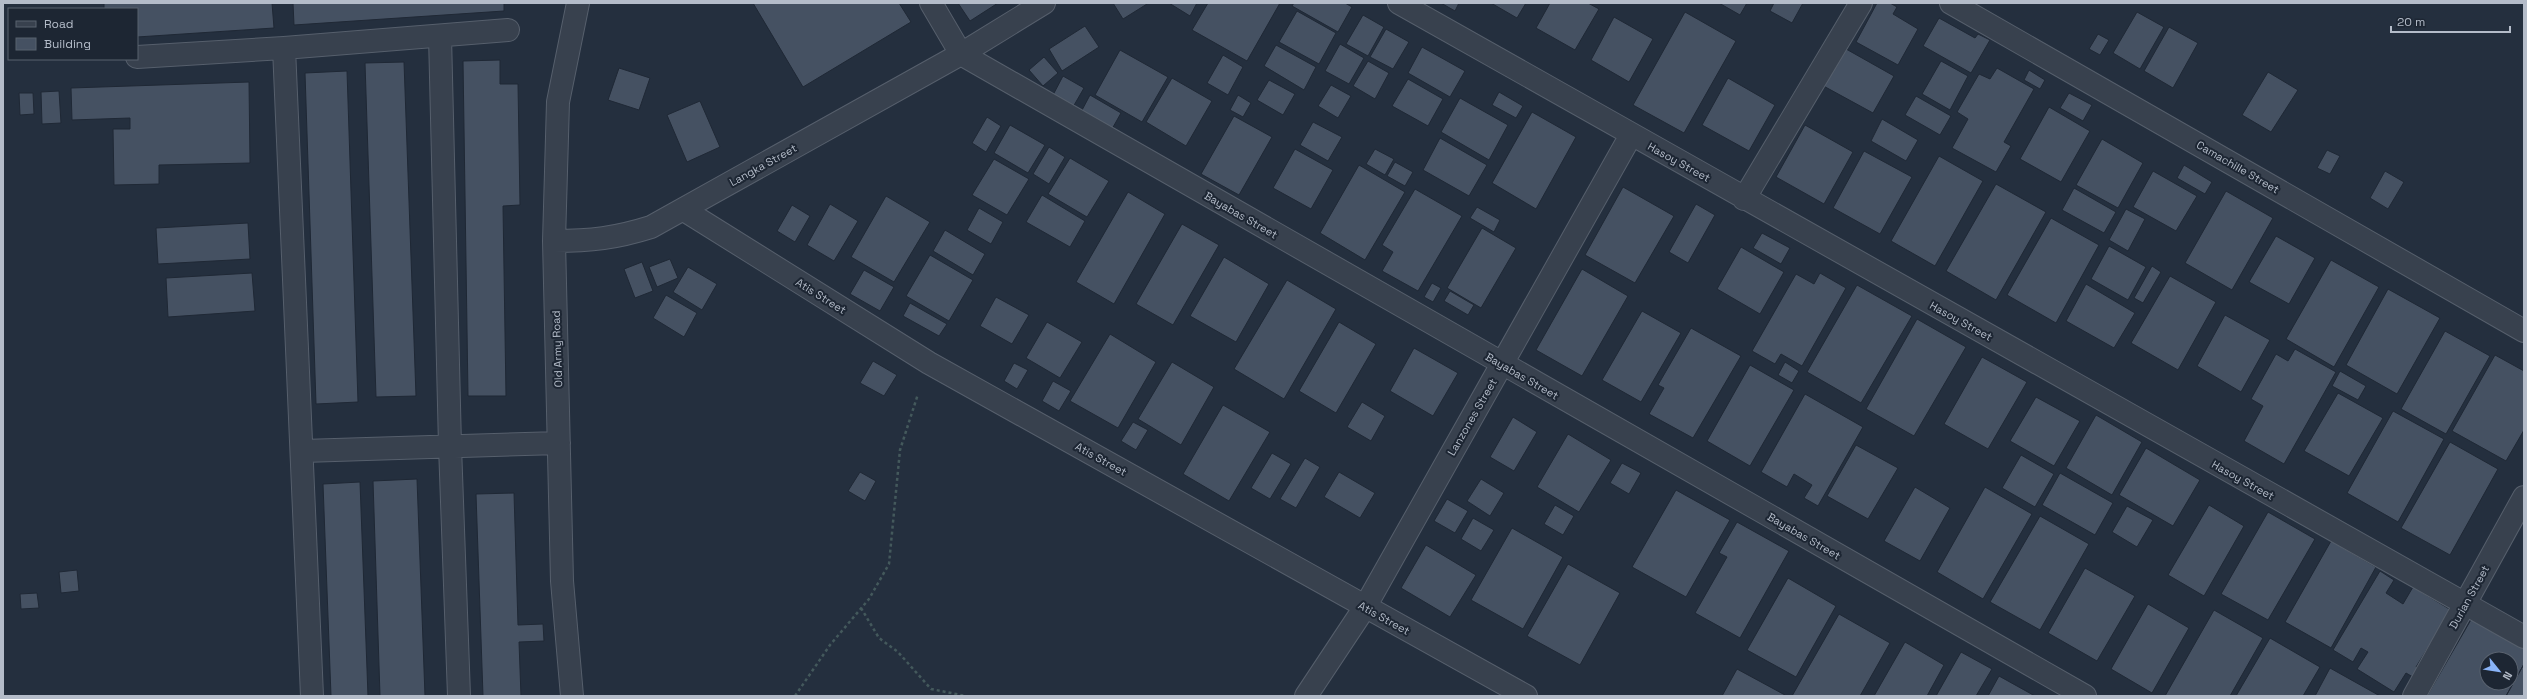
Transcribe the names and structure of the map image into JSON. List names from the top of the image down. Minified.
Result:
{"streets":{"street":["Hasoy Street","Langka Street","Camachille Street","Bayabas Street","Atis Street","Old Army Road","Lanzones Street","Durian Street"]},"crossings":[["Hasoy Street","Lanzones Street"],["Hasoy Street","Durian Street"],["Langka Street","Bayabas Street"],["Langka Street","Atis Street"],["Langka Street","Old Army Road"],["Bayabas Street","Lanzones Street"],["Atis Street","Lanzones Street"]],"legend":["Road","Building"],"scale_bar":"20 m","north":"bottom right"}
